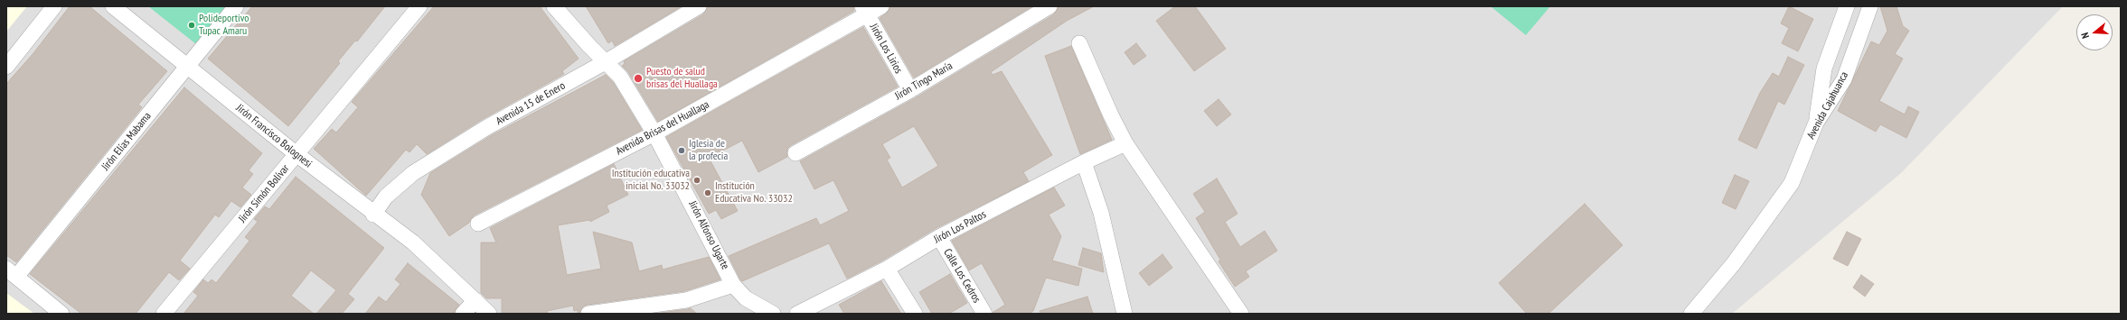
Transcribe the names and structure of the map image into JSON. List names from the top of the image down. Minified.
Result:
{"streets":{"street":["Jirón Los Lirios","Jirón Tingo María","Avenida 15 de Enero","Avenida Cajahuanca","Avenida Brisas del Huallaga","Jirón Francisco Bolognesi","Jirón Elías Mabama","Jirón Simón Bolívar","Jirón Los Paltos","Jirón Alfonso Ugarte","Calle Los Cedros"]},"crossings":[["Jirón Los Lirios","Jirón Tingo María"],["Jirón Los Lirios","Avenida Brisas del Huallaga"],["Avenida 15 de Enero","Jirón Francisco Bolognesi"],["Avenida 15 de Enero","Jirón Alfonso Ugarte"],["Avenida Brisas del Huallaga","Jirón Alfonso Ugarte"],["Jirón Francisco Bolognesi","Jirón Elías Mabama"],["Jirón Francisco Bolognesi","Jirón Simón Bolívar"],["Jirón Los Paltos","Calle Los Cedros"]],"places":["Polideportivo Tupac Amaru","Puesto de salud brisas del Huallaga","Iglesia de la profecia","Institución educativa inicial No. 33032","Institución Educativa No. 33032"],"north":"left"}
